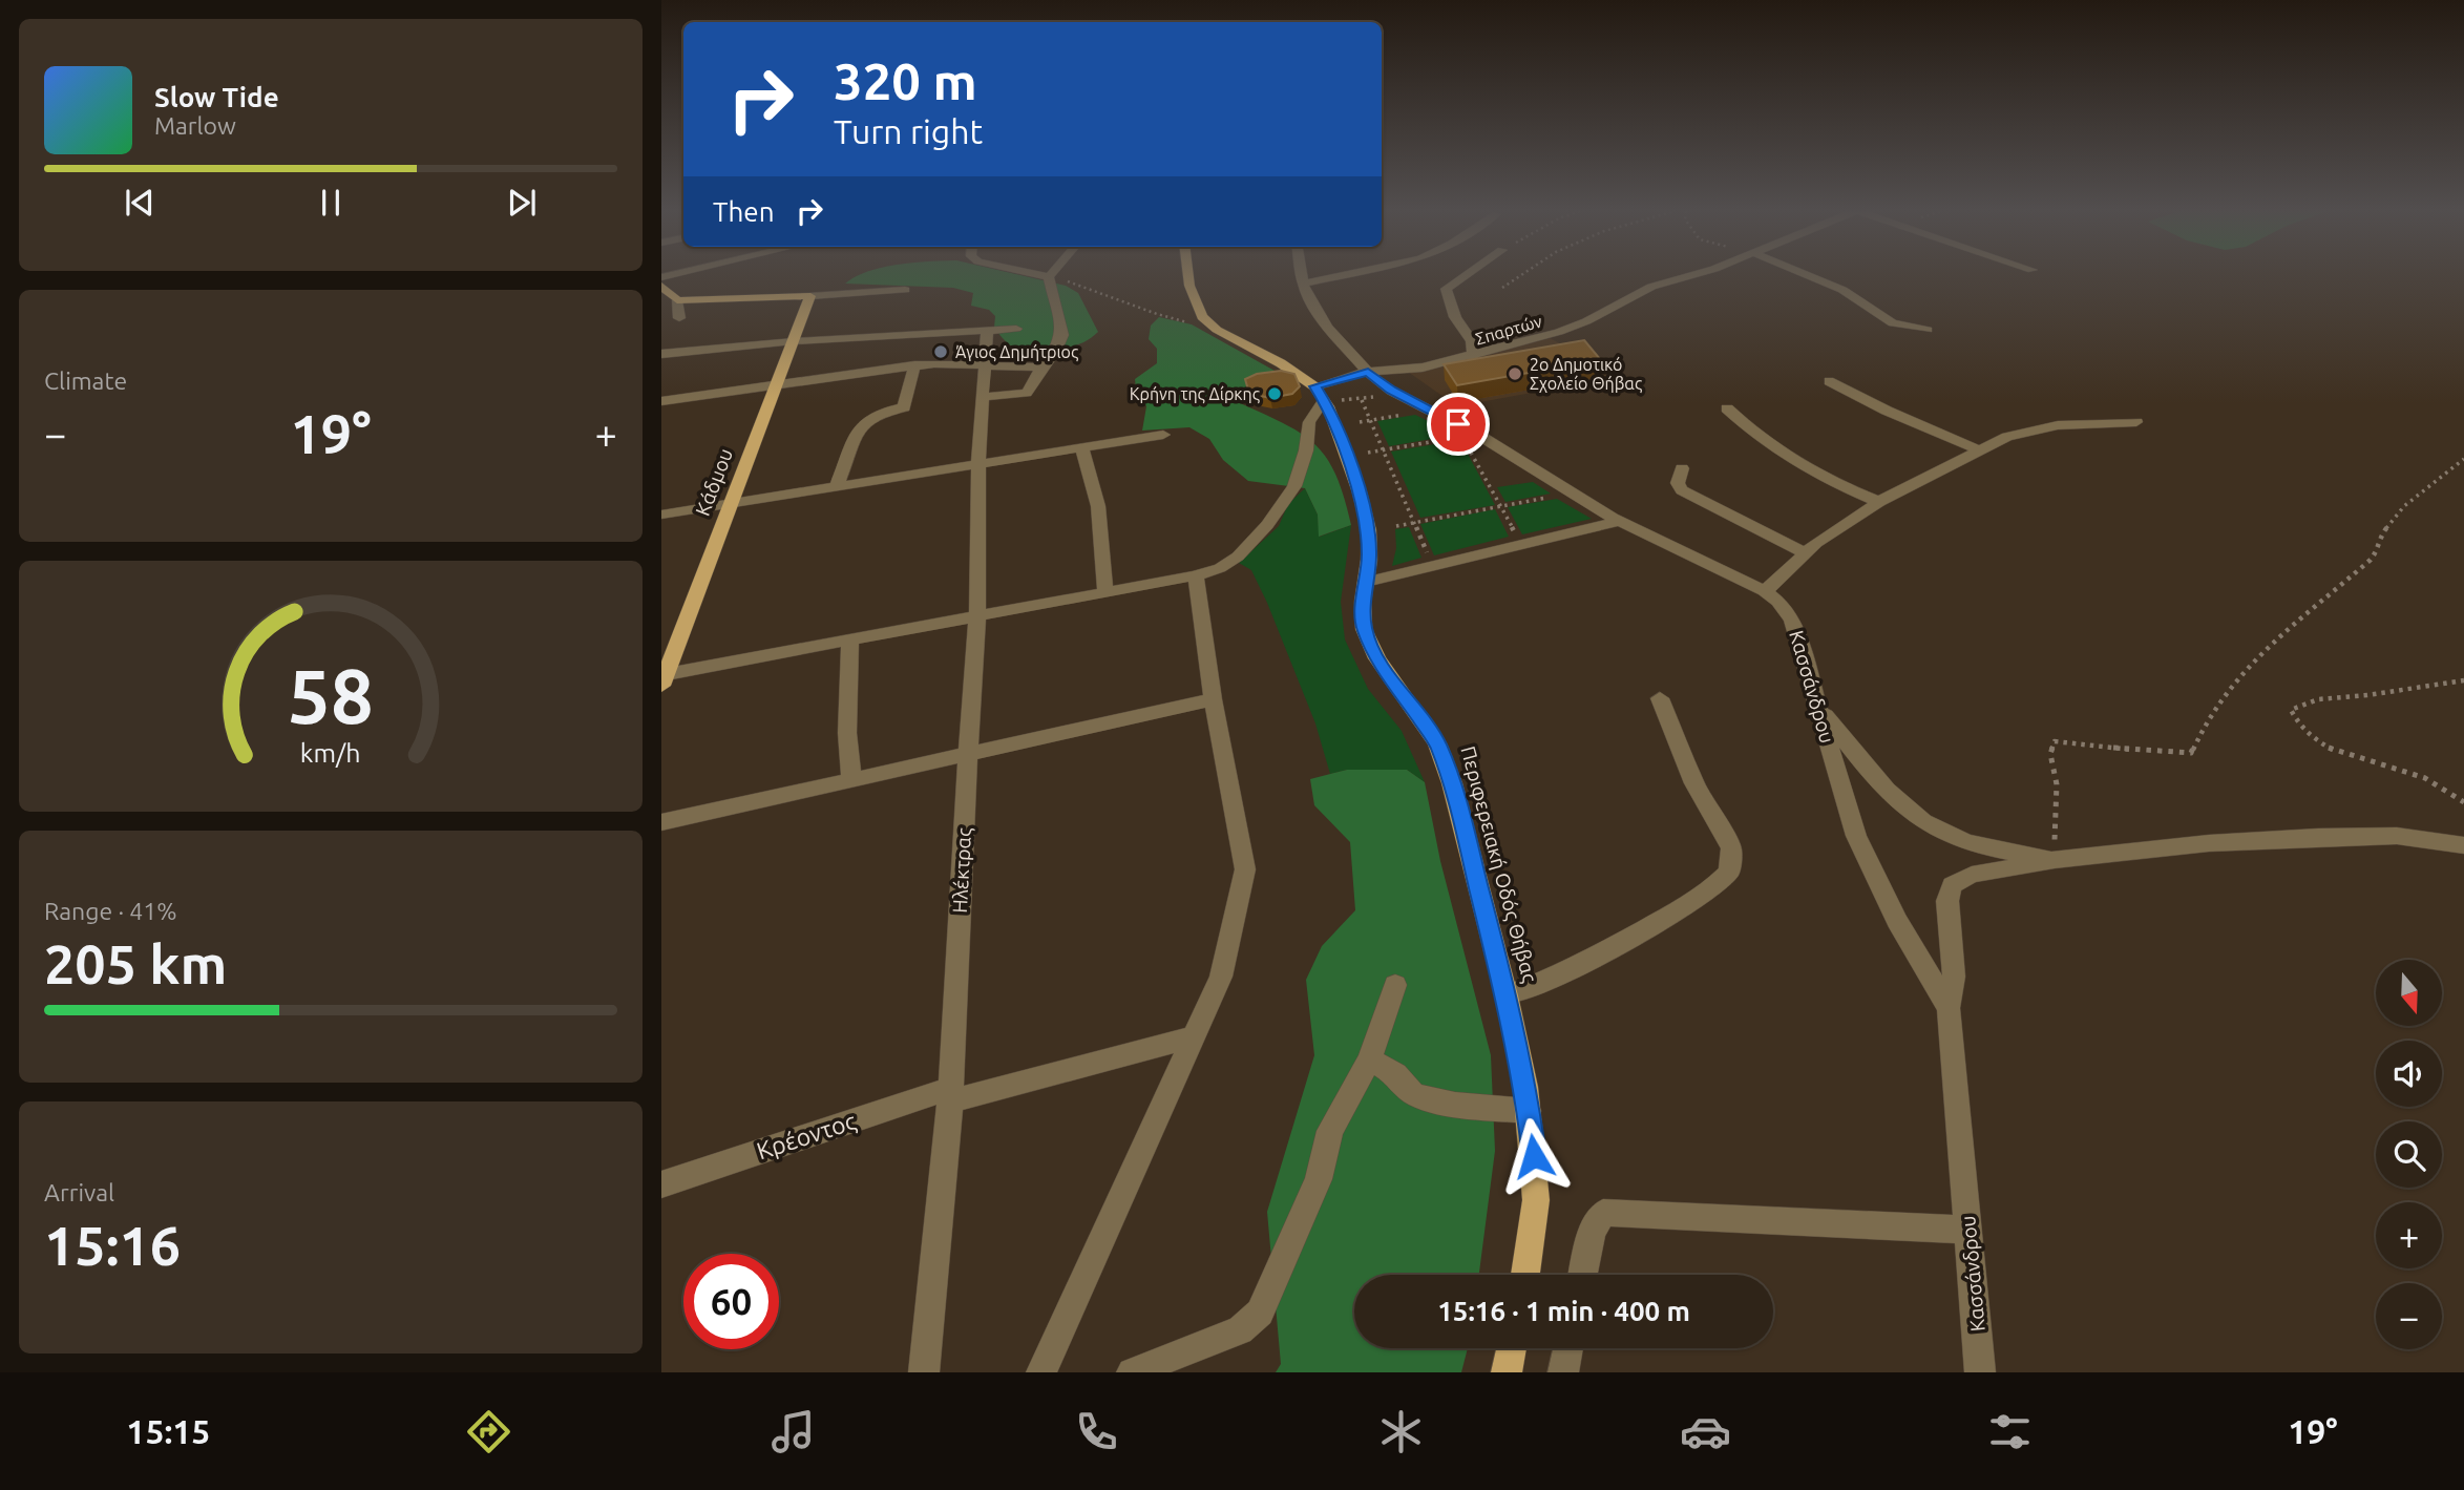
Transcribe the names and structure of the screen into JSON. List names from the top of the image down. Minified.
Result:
{"streets":{"main road":["Κάδμου","Περιφερειακή Οδός Θήβας"],"street":["Σπαρτών","Κασσάνδρου","Ηλέκτρας","Κρέοντος"]},"crossings":[["Σπαρτών","Κασσάνδρου"],["Σπαρτών","Περιφερειακή Οδός Θήβας"],["Ηλέκτρας","Κρέοντος"]],"places":["Άγιος Δημήτριος","2ο Δημοτικό Σχολείο Θήβας","Κρήνη της Δίρκης"],"north":"bottom","page":{"turn":["320 m","Turn right"],"song":["Slow Tide","Marlow"],"then":"Then","tile":["Climate",["Range · 41%","205 km"],["Arrival","15:16"]],"heat":["−","19°","+"],"map_buttons":["+","−"],"limit":"60","trip":"15:16 · 1 min · 400 m","tabs":["15:15","19°"],"gauge":["58","km/h"]}}
